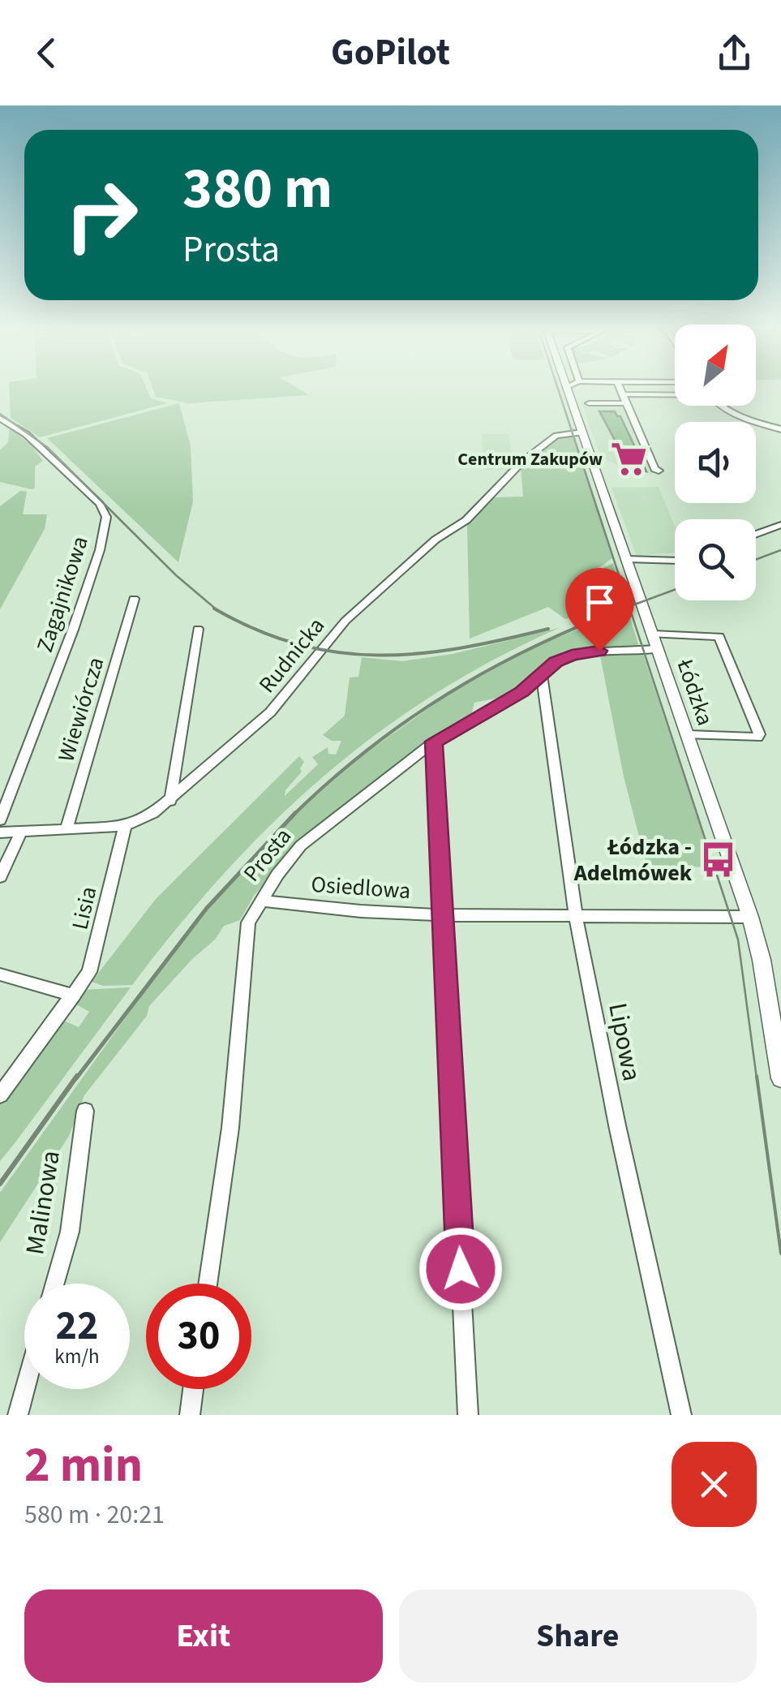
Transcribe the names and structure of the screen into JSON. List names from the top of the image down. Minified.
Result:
{"streets":{"main road":["Łódzka"],"street":["Zagajnikowa","Rudnicka","Wiewiórcza","Prosta","Osiedlowa","Lisia","Lipowa","Malinowa"]},"crossings":[["Rudnicka","Łódzka"],["Rudnicka","Wiewiórcza"],["Rudnicka","Lisia"],["Łódzka","Prosta"],["Łódzka","Osiedlowa"],["Prosta","Osiedlowa"],["Prosta","Lipowa"],["Osiedlowa","Lipowa"]],"places":{"supermarket":["Centrum Zakupów"],"bus stop":["Łódzka - Adelmówek"]},"north":"top right","page":{"header":"GoPilot","turn":["380 m","Prosta"],"speed":"22 km/h","limit":"30","heading":["2 min","580 m · 20:21"],"buttons":["Exit","Share"]}}
